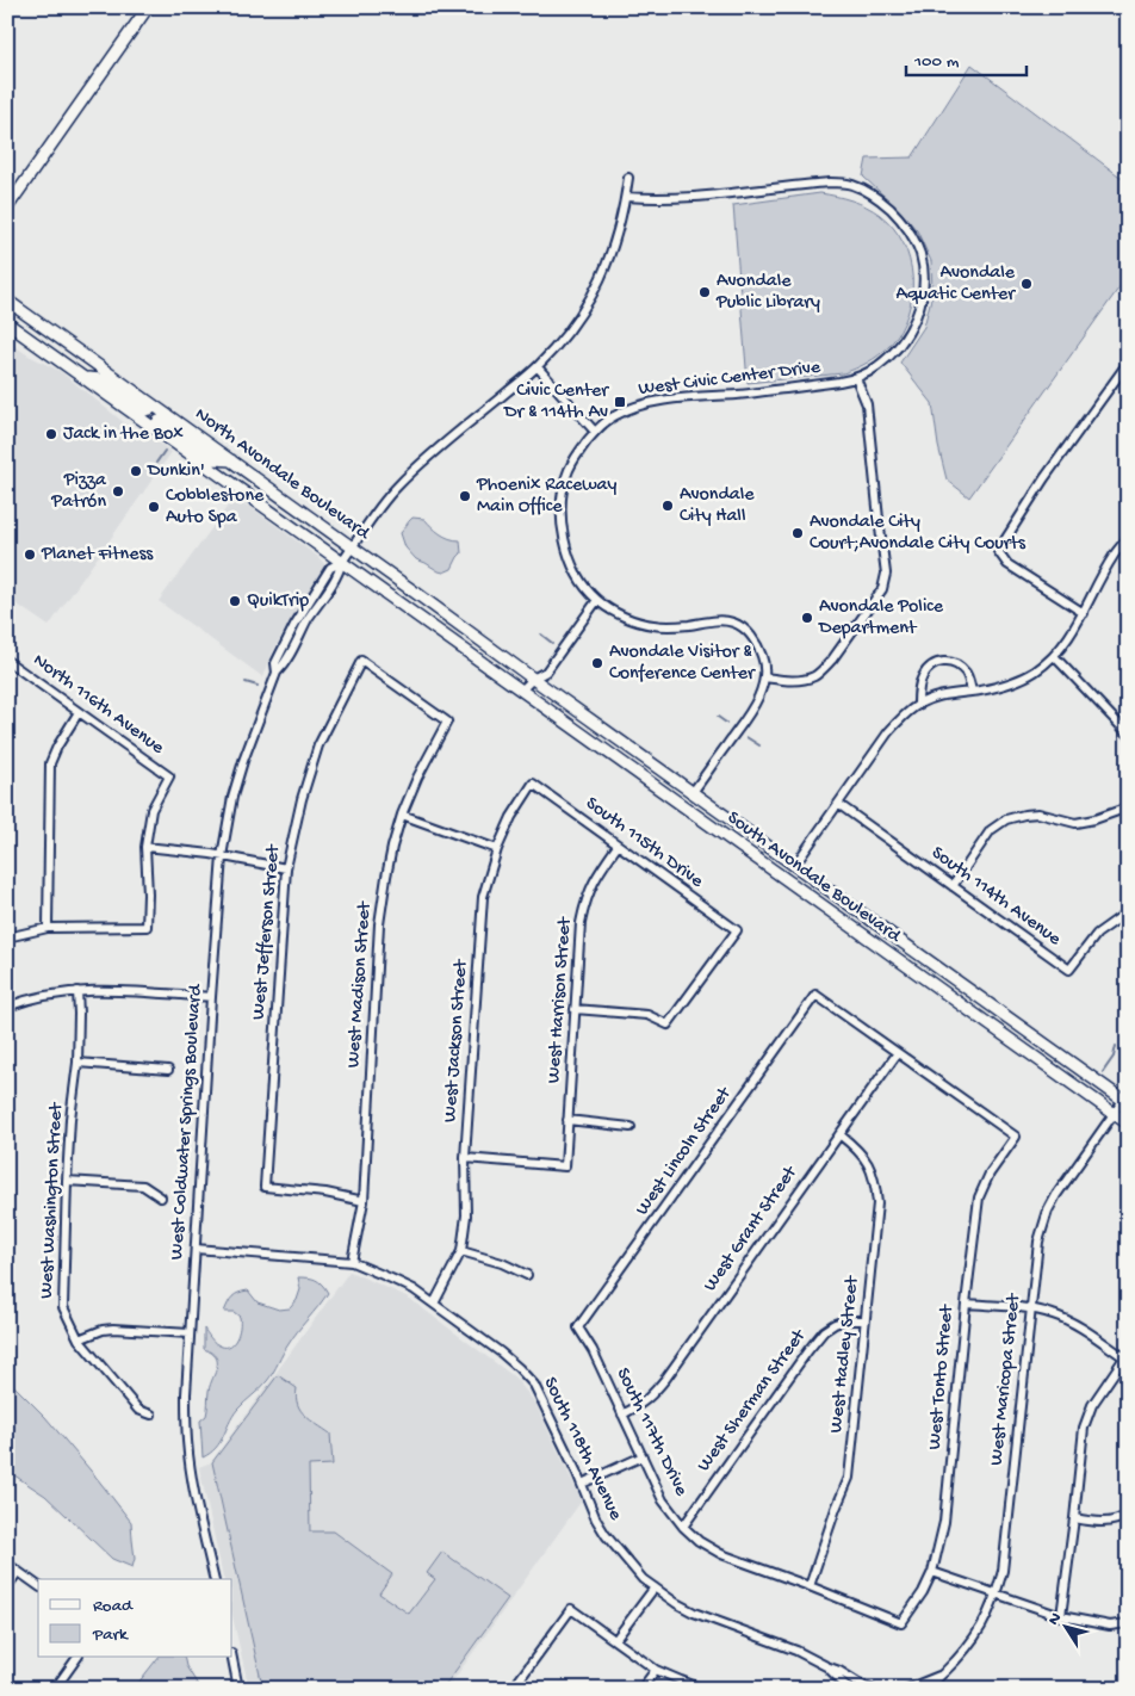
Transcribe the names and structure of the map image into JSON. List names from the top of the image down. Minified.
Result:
{"streets":{"main road":["North Avondale Boulevard","South Avondale Boulevard"],"street":["West Civic Center Drive","North 116th Avenue","South 115th Drive","South 114th Avenue","West Jefferson Street","West Madison Street","West Harrison Street","West Jackson Street","West Coldwater Springs Boulevard","West Lincoln Street","West Washington Street","West Grant Street","West Hadley Street","West Tonto Street","West Maricopa Street","West Sherman Street","South 117th Drive","South 118th Avenue"]},"crossings":[["North Avondale Boulevard","South Avondale Boulevard"],["North Avondale Boulevard","West Coldwater Springs Boulevard"],["South 115th Drive","West Harrison Street"],["South 115th Drive","West Jackson Street"],["South Avondale Boulevard","West Maricopa Street"],["West Jefferson Street","West Madison Street"],["West Madison Street","South 118th Avenue"],["West Harrison Street","West Jackson Street"],["West Jackson Street","South 118th Avenue"],["West Coldwater Springs Boulevard","South 118th Avenue"],["West Lincoln Street","West Grant Street"],["West Lincoln Street","West Tonto Street"],["West Lincoln Street","South 117th Drive"],["West Grant Street","West Hadley Street"],["West Grant Street","West Tonto Street"],["West Grant Street","South 117th Drive"],["West Hadley Street","West Sherman Street"],["West Hadley Street","South 117th Drive"],["West Tonto Street","South 117th Drive"],["West Sherman Street","South 117th Drive"]],"places":{"other":["Avondale Aquatic Center","Avondale Public Library","Jack in the Box","Dunkin'","Pizza Patrón","Phoenix Raceway Main Office","Avondale City Hall","Cobblestone Auto Spa","Avondale City Court;Avondale City Courts","Planet Fitness","QuikTrip","Avondale Police Department","Avondale Visitor & Conference Center"],"transit":["Civic Center Dr & 114th Av"]},"legend":["Road","Park"],"scale_bar":"100 m","north":"top left"}
